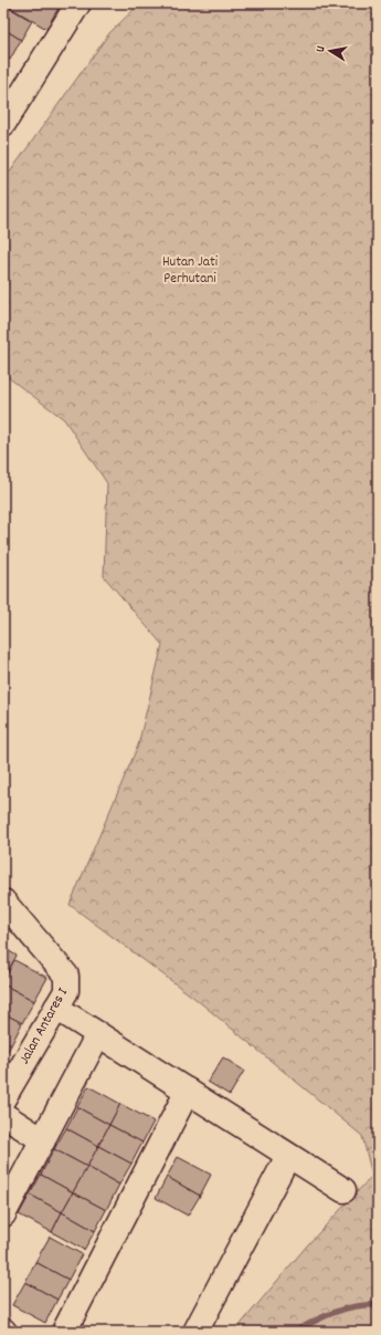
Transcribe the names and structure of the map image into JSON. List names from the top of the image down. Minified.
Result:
{"streets":{"street":["Jalan Antares I"]},"parks":["Hutan Jati Perhutani"],"north":"left"}
